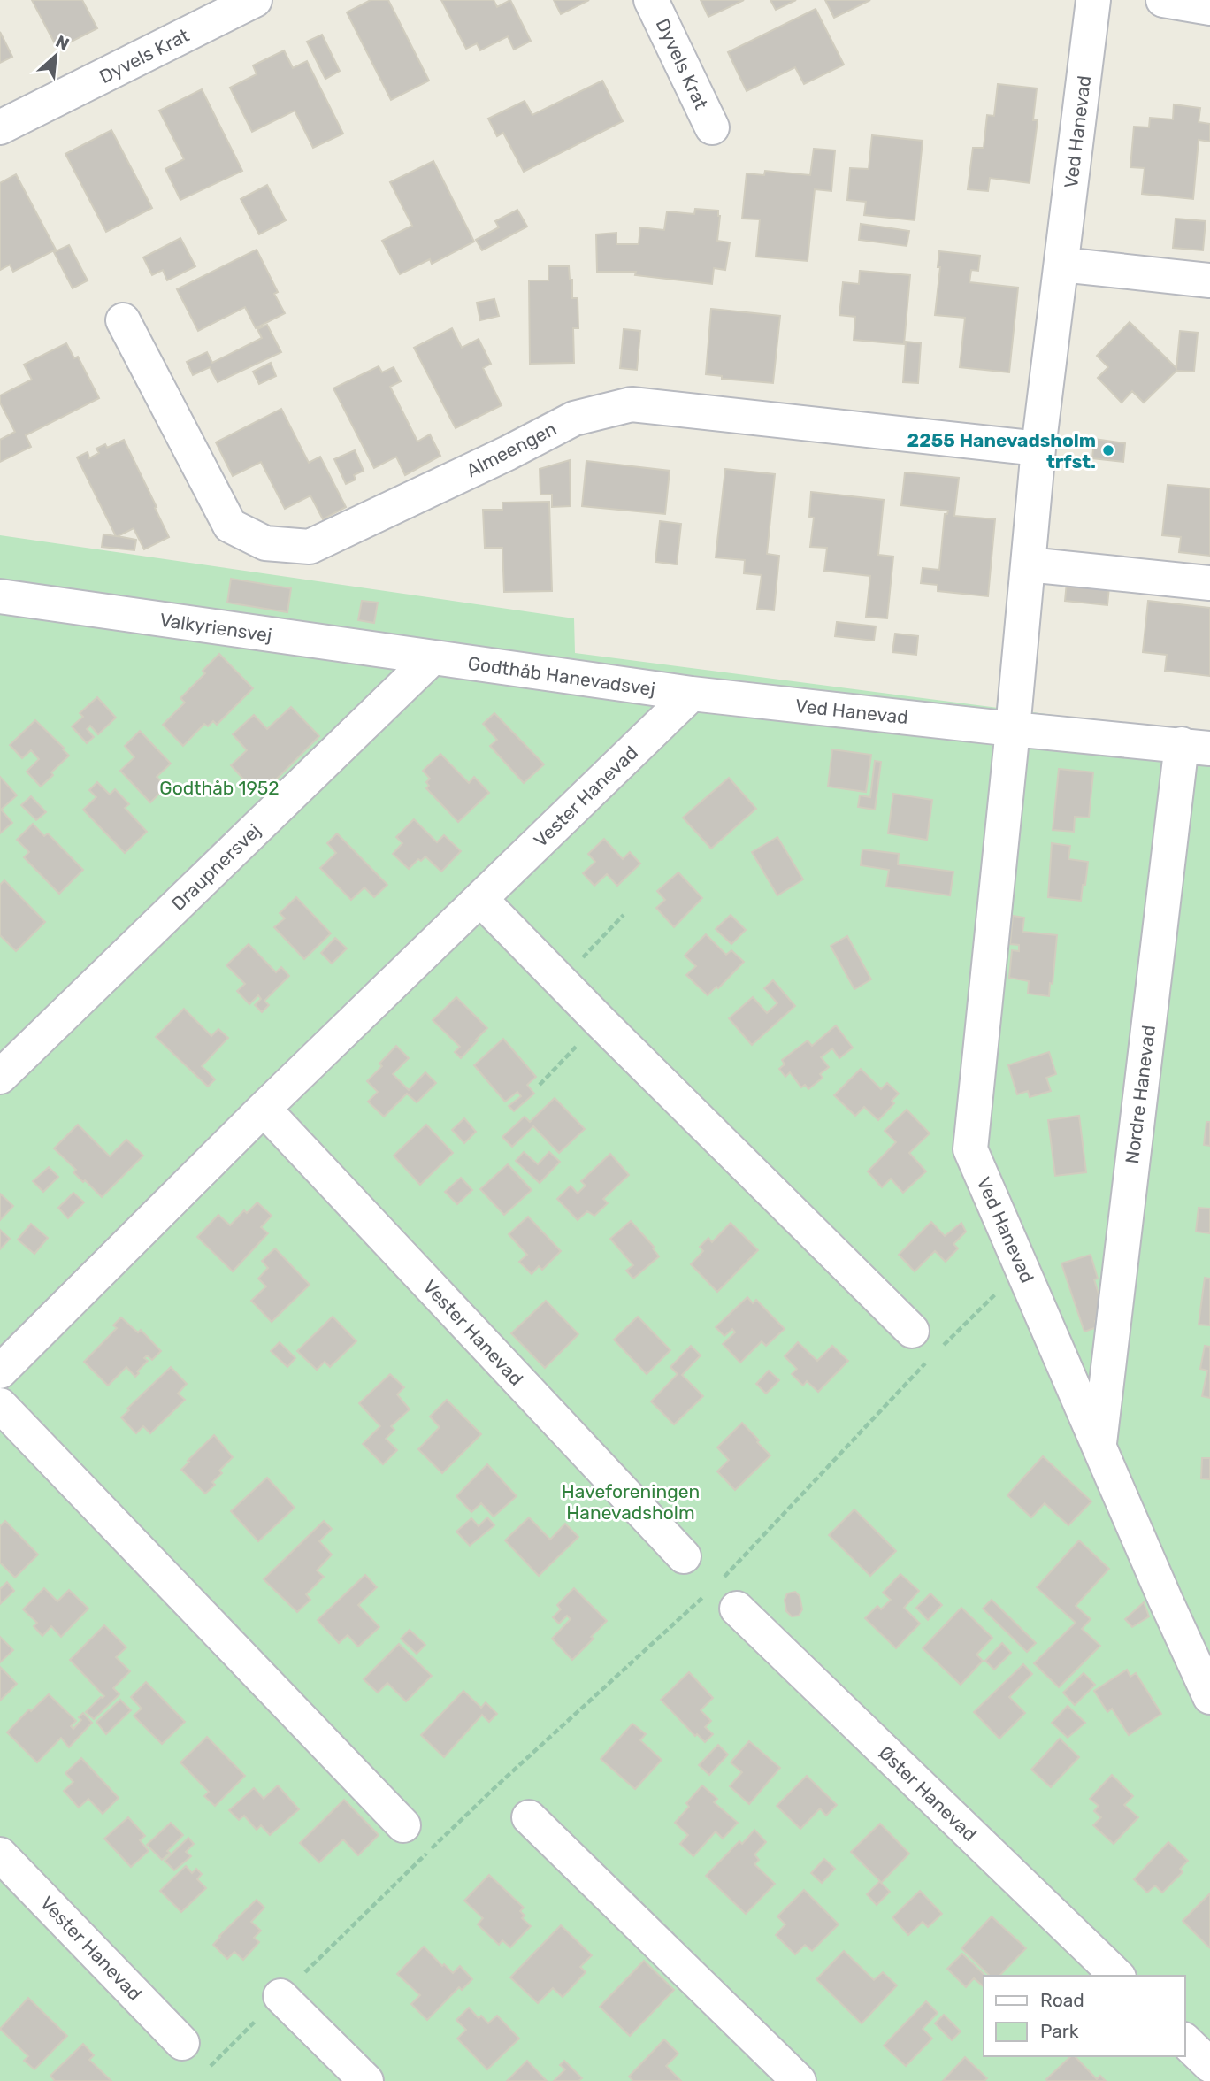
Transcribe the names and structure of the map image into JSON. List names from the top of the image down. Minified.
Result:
{"streets":{"street":["Dyvels Krat","Ved Hanevad","Almeengen","Valkyriensvej","Godthåb Hanevadsvej","Vester Hanevad","Draupnersvej","Nordre Hanevad","Øster Hanevad"]},"crossings":[["Ved Hanevad","Almeengen"],["Ved Hanevad","Godthåb Hanevadsvej"],["Ved Hanevad","Vester Hanevad"],["Ved Hanevad","Nordre Hanevad"],["Valkyriensvej","Godthåb Hanevadsvej"],["Valkyriensvej","Draupnersvej"],["Godthåb Hanevadsvej","Vester Hanevad"],["Godthåb Hanevadsvej","Draupnersvej"]],"parks":["Godthåb 1952","Haveforeningen Hanevadsholm"],"places":["2255 Hanevadsholm trfst."],"legend":["Road","Park"],"north":"top right"}
